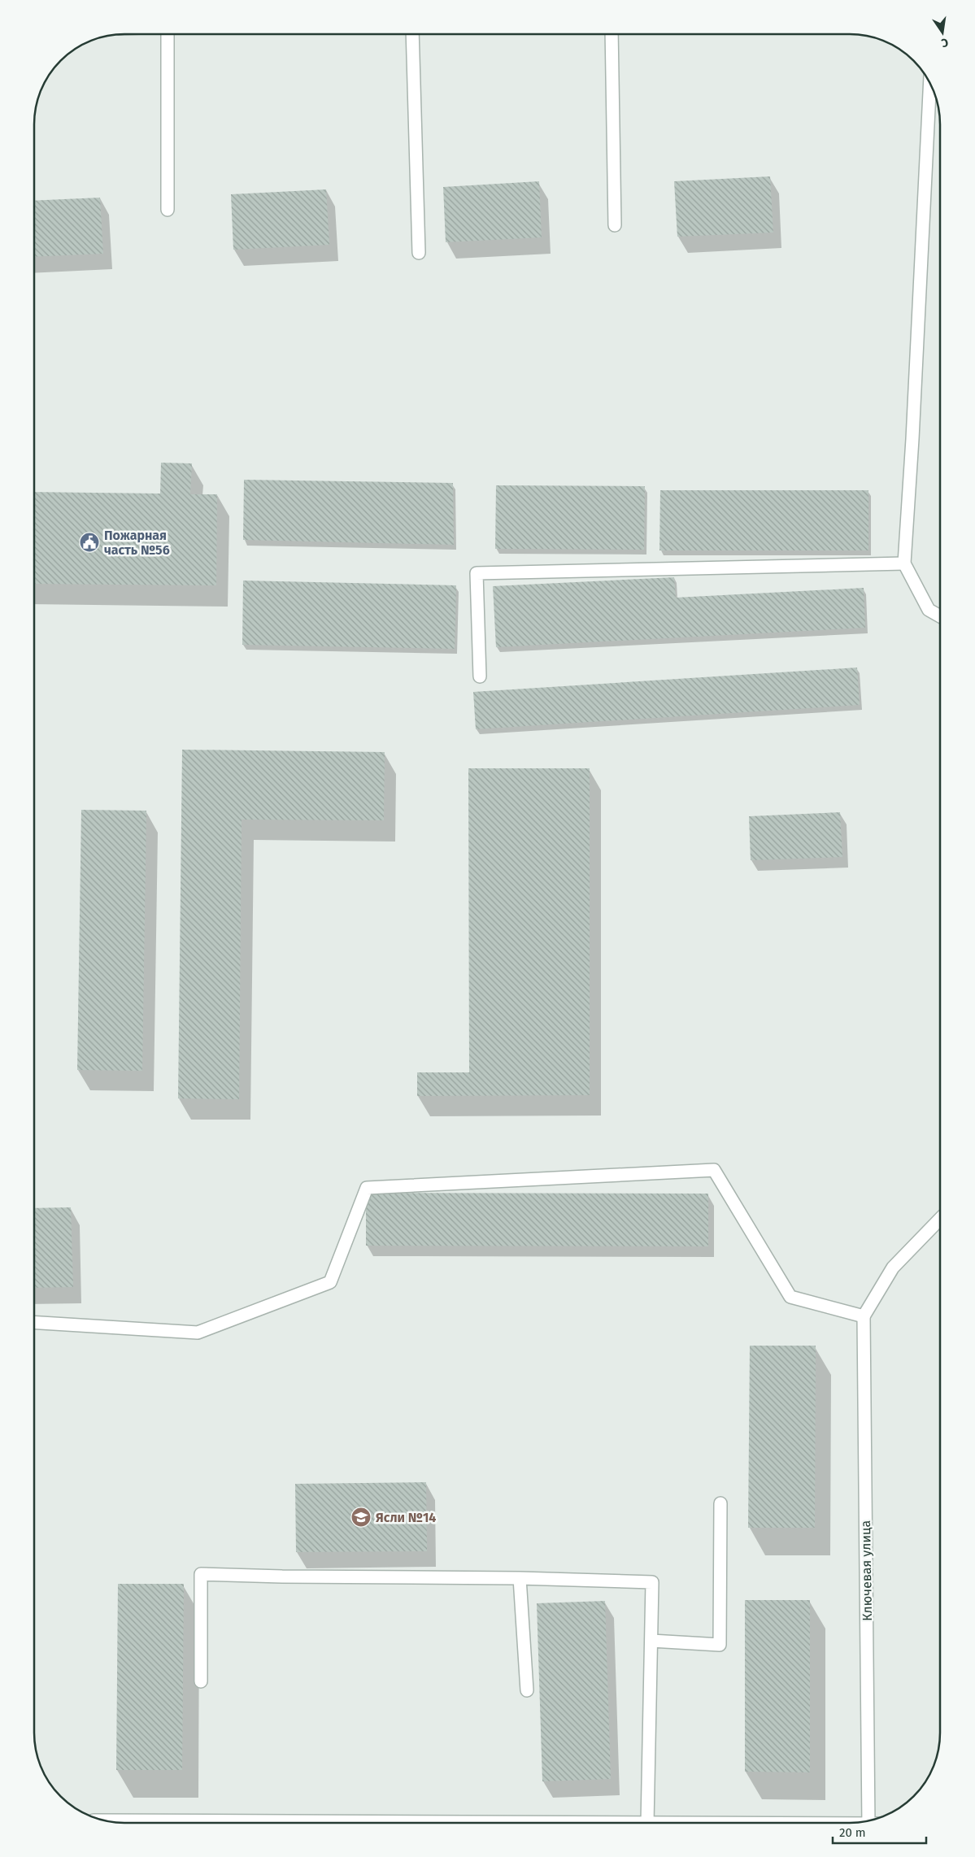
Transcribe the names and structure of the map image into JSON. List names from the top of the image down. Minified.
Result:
{"streets":{"street":["Ключевая улица"]},"places":{"public building":["Пожарная часть №56"],"school or university":["Ясли №14"]},"scale_bar":"20 m","north":"bottom"}
